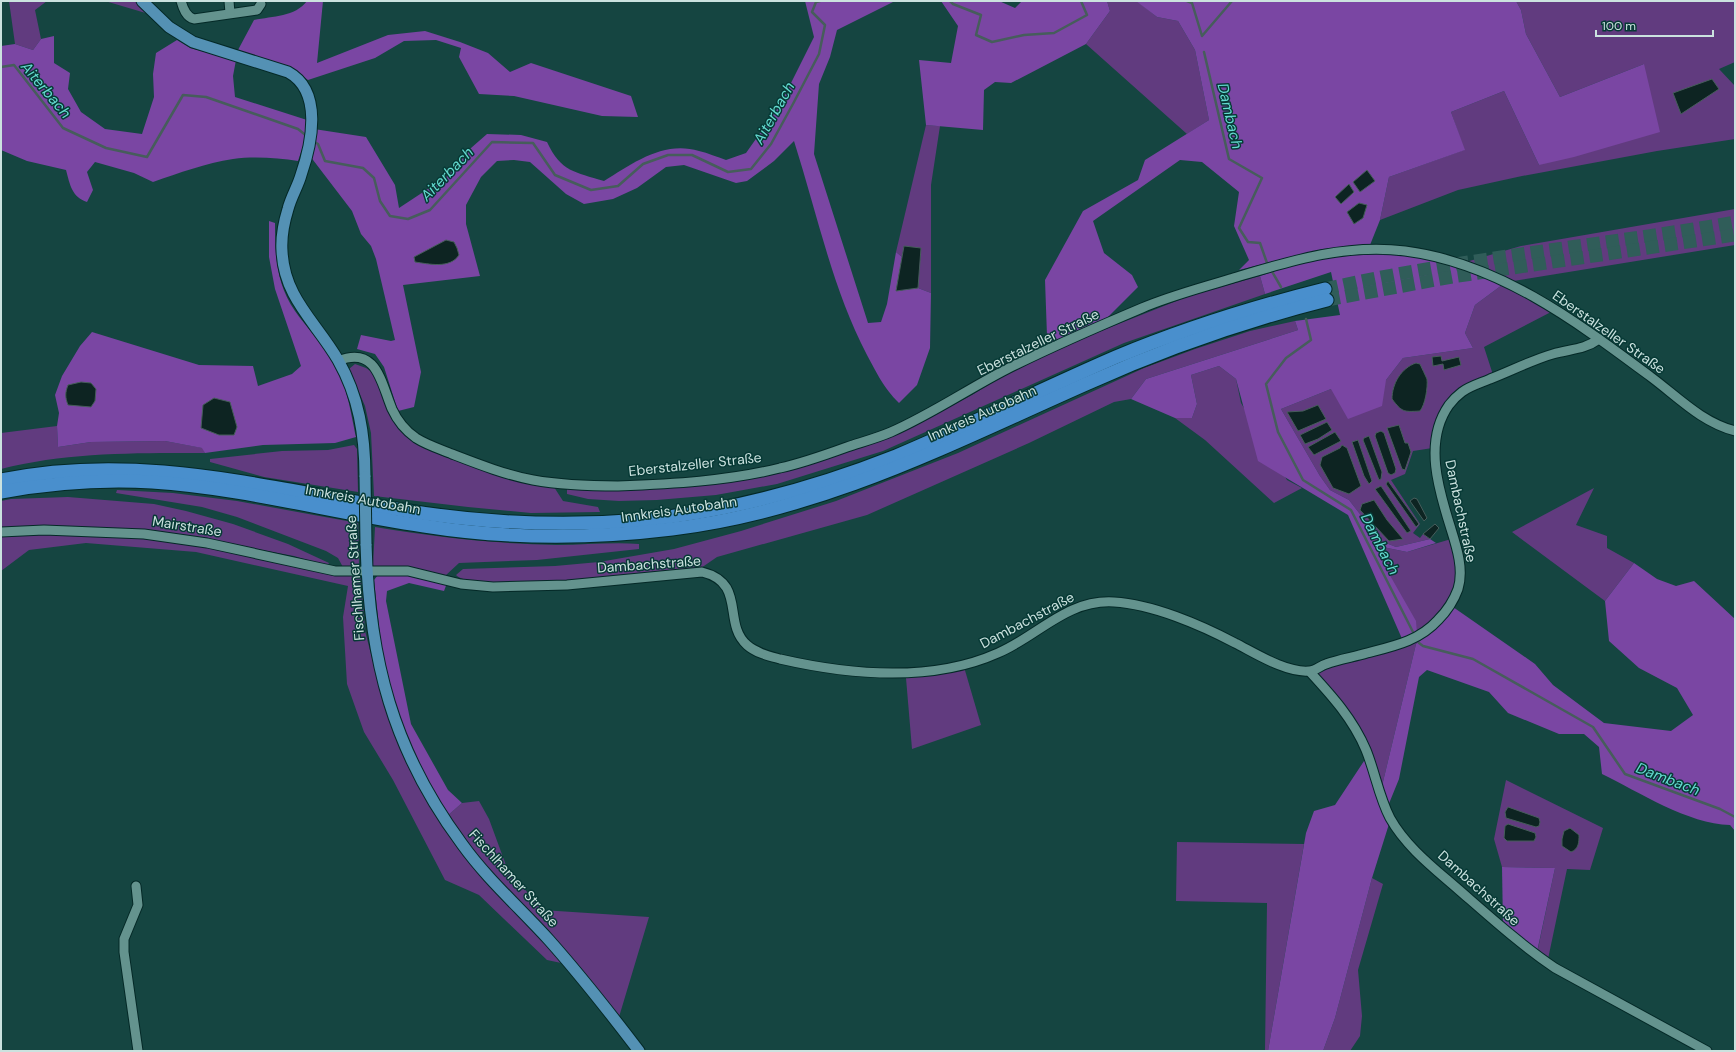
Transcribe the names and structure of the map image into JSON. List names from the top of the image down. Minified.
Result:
{"streets":{"highway":["Innkreis Autobahn"],"main road":["Fischlhamer Straße"],"street":["Eberstalzeller Straße","Dambachstraße","Mairstraße"]},"crossings":[["Eberstalzeller Straße","Dambachstraße"],["Eberstalzeller Straße","Fischlhamer Straße"],["Dambachstraße","Mairstraße"],["Dambachstraße","Fischlhamer Straße"],["Mairstraße","Fischlhamer Straße"]],"water":["Aiterbach","Dambach"],"scale_bar":"100 m"}
